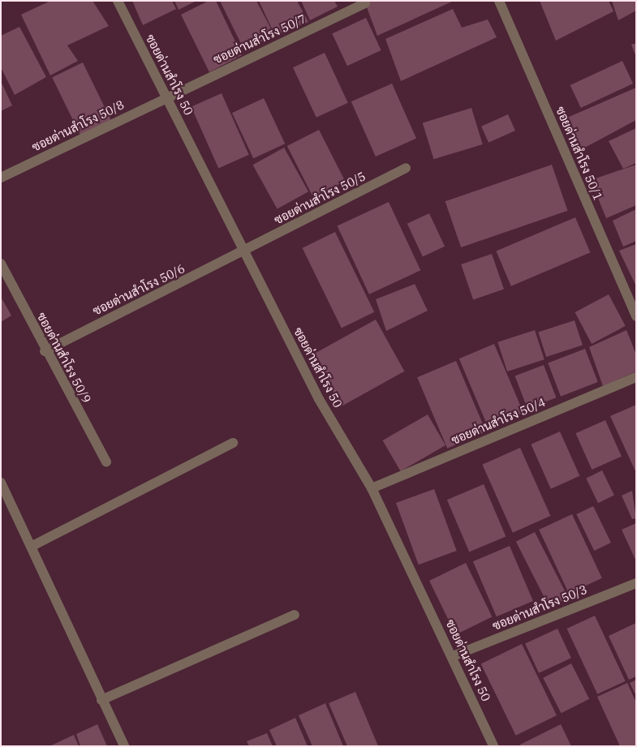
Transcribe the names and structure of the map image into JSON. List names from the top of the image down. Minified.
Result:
{"streets":{"street":["ซอยด่านสำโรง 50/7","ซอยด่านสำโรง 50","ซอยด่านสำโรง 50/8","ซอยด่านสำโรง 50/1","ซอยด่านสำโรง 50/5","ซอยด่านสำโรง 50/6","ซอยด่านสำโรง 50/9","ซอยด่านสำโรง 50/4","ซอยด่านสำโรง 50/3"]},"crossings":[["ซอยด่านสำโรง 50/7","ซอยด่านสำโรง 50"],["ซอยด่านสำโรง 50/7","ซอยด่านสำโรง 50/8"],["ซอยด่านสำโรง 50","ซอยด่านสำโรง 50/8"],["ซอยด่านสำโรง 50","ซอยด่านสำโรง 50/5"],["ซอยด่านสำโรง 50","ซอยด่านสำโรง 50/6"],["ซอยด่านสำโรง 50","ซอยด่านสำโรง 50/4"],["ซอยด่านสำโรง 50","ซอยด่านสำโรง 50/3"],["ซอยด่านสำโรง 50/5","ซอยด่านสำโรง 50/6"],["ซอยด่านสำโรง 50/6","ซอยด่านสำโรง 50/9"]]}
